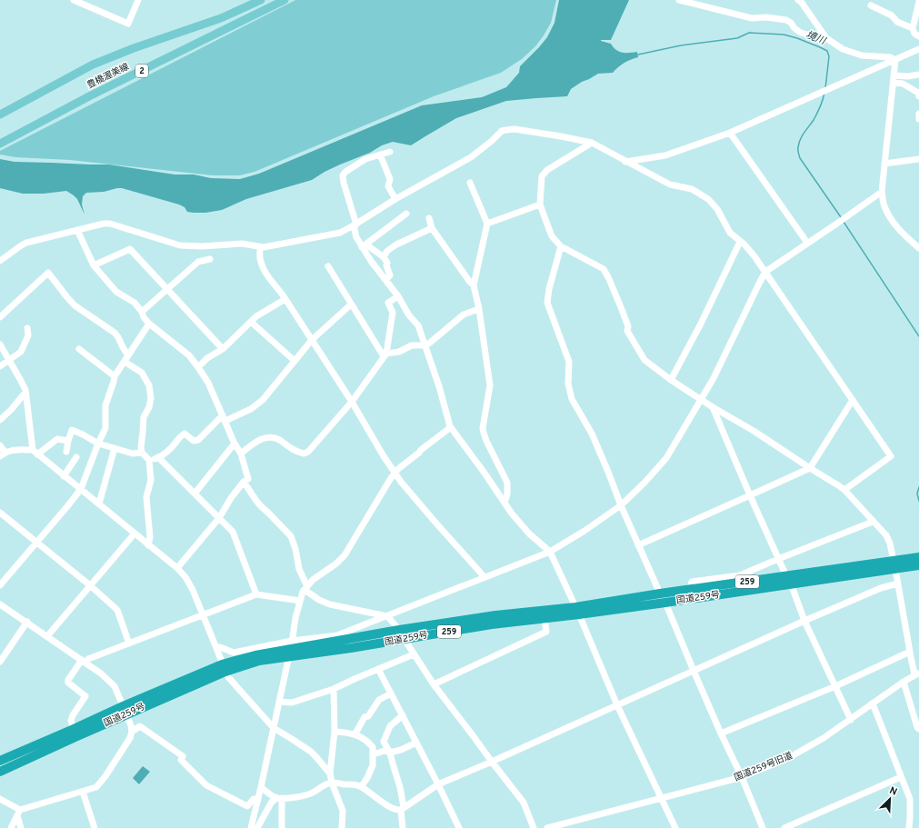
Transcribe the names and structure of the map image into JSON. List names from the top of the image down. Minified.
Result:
{"streets":{"highway":["259","国道259号"],"main road":["2","豊橋渥美線"],"street":["国道259号旧道"]},"water":["境川"],"north":"top right"}
